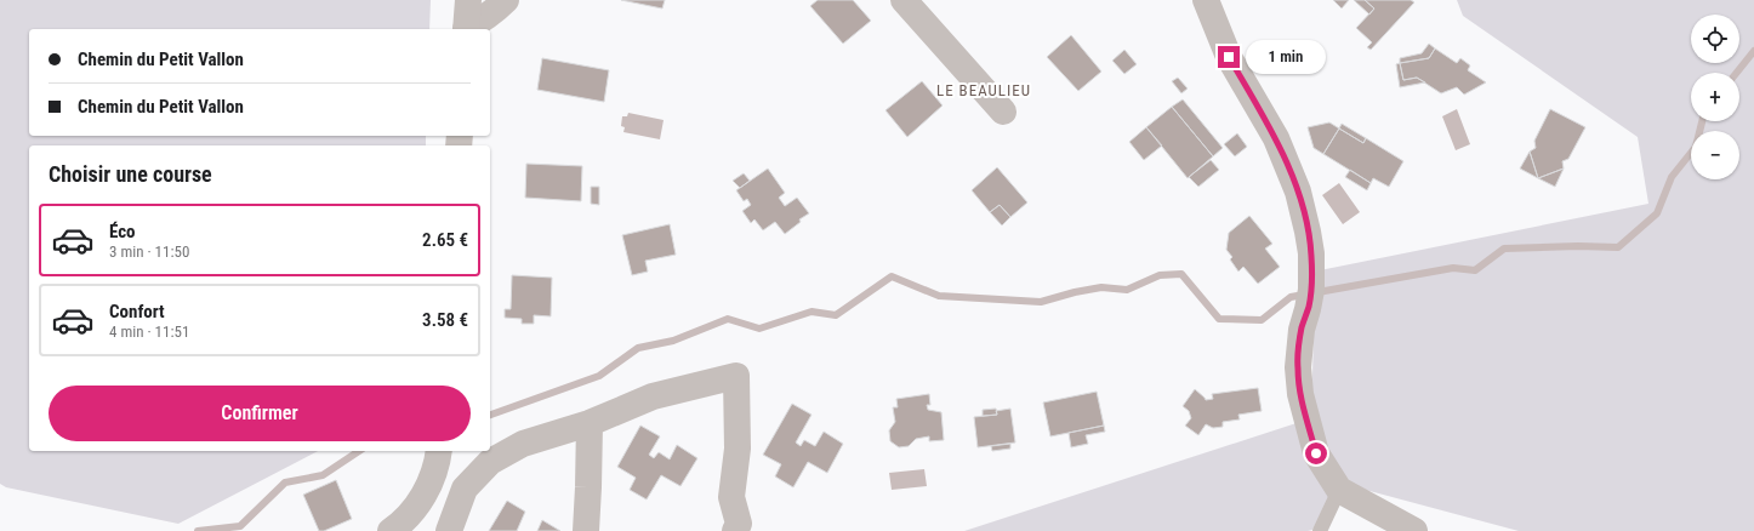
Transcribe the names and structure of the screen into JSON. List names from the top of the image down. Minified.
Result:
{"districts":["LE BEAULIEU"],"page":{"map_buttons":["+","−"],"banner":["Chemin du Petit Vallon","Chemin du Petit Vallon"],"bubble":"1 min","heading":"Choisir une course","list":[{"name":"Éco","note":"3 min · 11:50","value":"2.65 €"},{"name":"Confort","note":"4 min · 11:51","value":"3.58 €"}],"buttons":"Confirmer"}}
